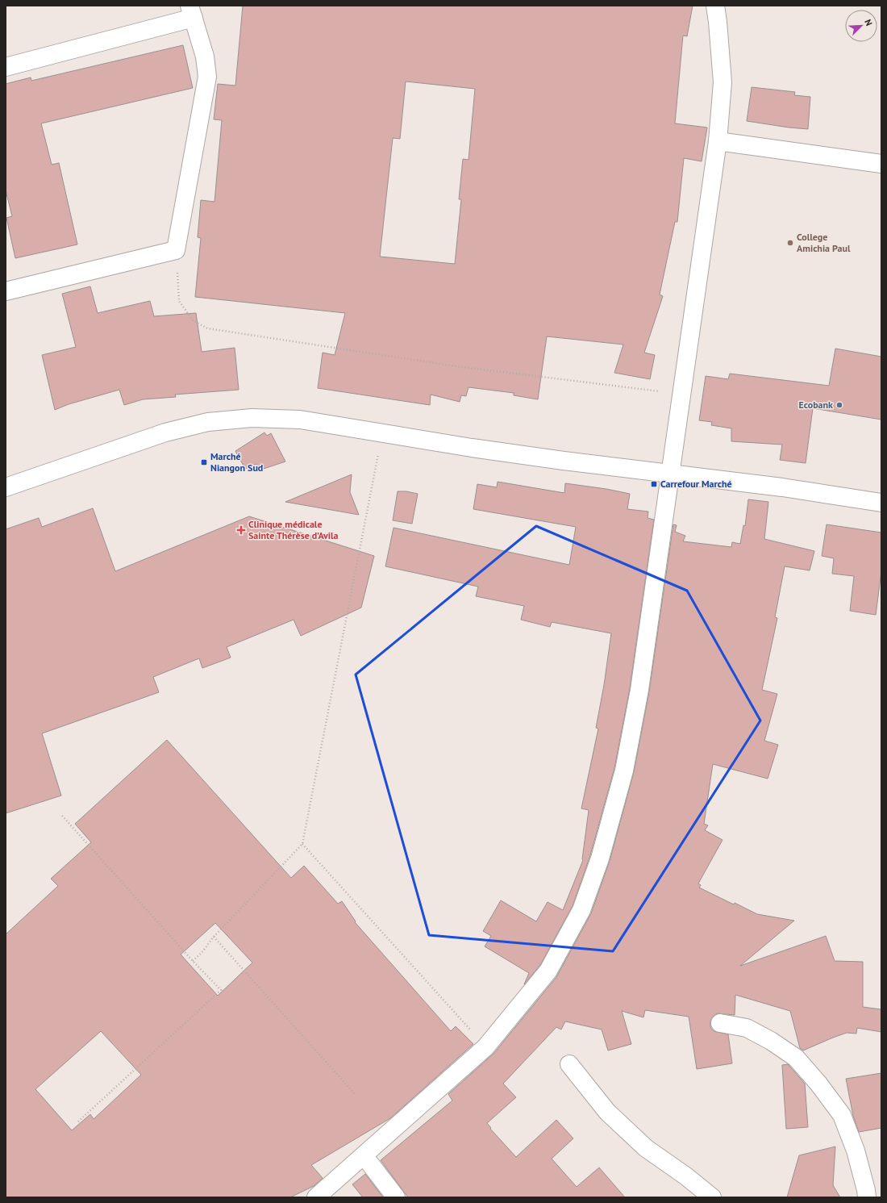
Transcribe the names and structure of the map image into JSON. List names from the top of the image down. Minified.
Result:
{"places":{"other":["College Amichia Paul","Ecobank"],"transit":["Marché Niangon Sud","Carrefour Marché"],"health":["Clinique médicale Sainte Thérèse d’Avila"]},"north":"top right"}
